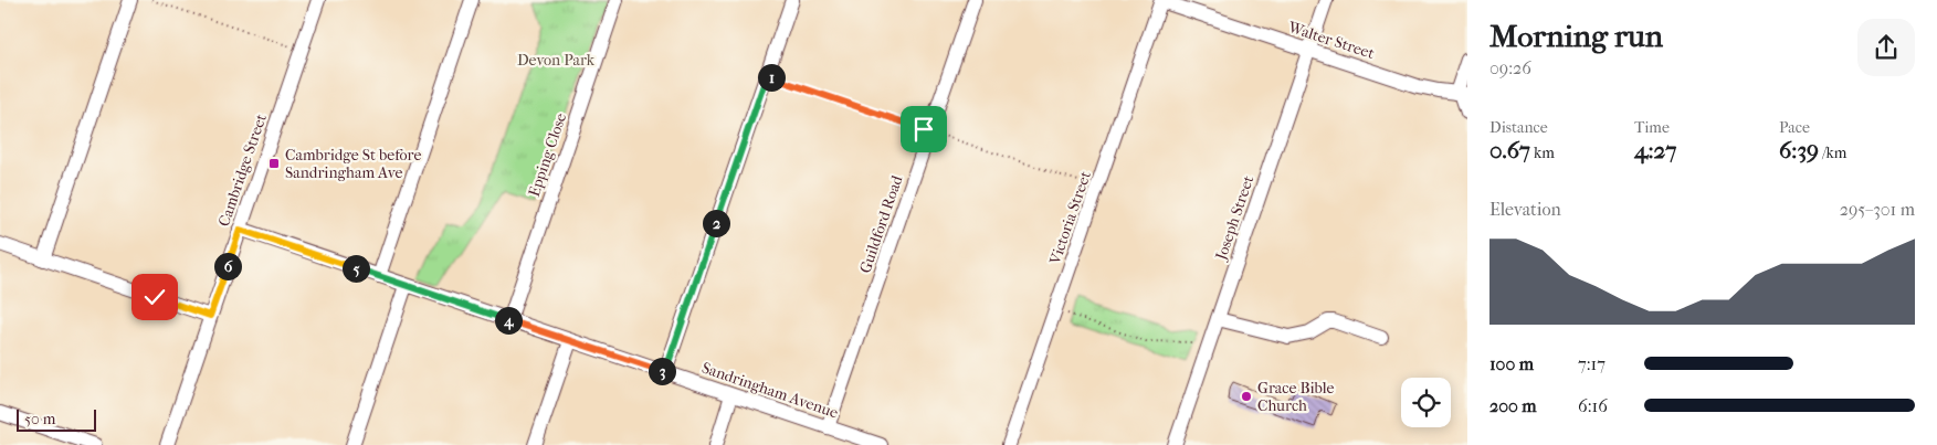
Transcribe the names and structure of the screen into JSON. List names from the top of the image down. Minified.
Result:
{"streets":{"street":["Walter Street","Epping Close","Cambridge Street","Victoria Street","Joseph Street","Guildford Road","Sandringham Avenue"]},"crossings":[["Walter Street","Victoria Street"],["Walter Street","Joseph Street"],["Epping Close","Sandringham Avenue"],["Cambridge Street","Sandringham Avenue"],["Guildford Road","Sandringham Avenue"]],"parks":["Devon Park"],"places":{"transit":["Cambridge St before Sandringham Ave"],"other":["Grace Bible Church"]},"scale_bar":"50 m","page":{"heading":["Morning run","09:26"],"pins":["1","2","6","5","4","3"],"stats":[["Distance","0.67 km"],["Time","4:27"],["Pace","6:39 /km"]],"chart":["Elevation","295–301 m"],"list":[{"name":"100 m","note":"7:17"},{"name":"200 m","note":"6:16"}],"scale":"50 m"}}
